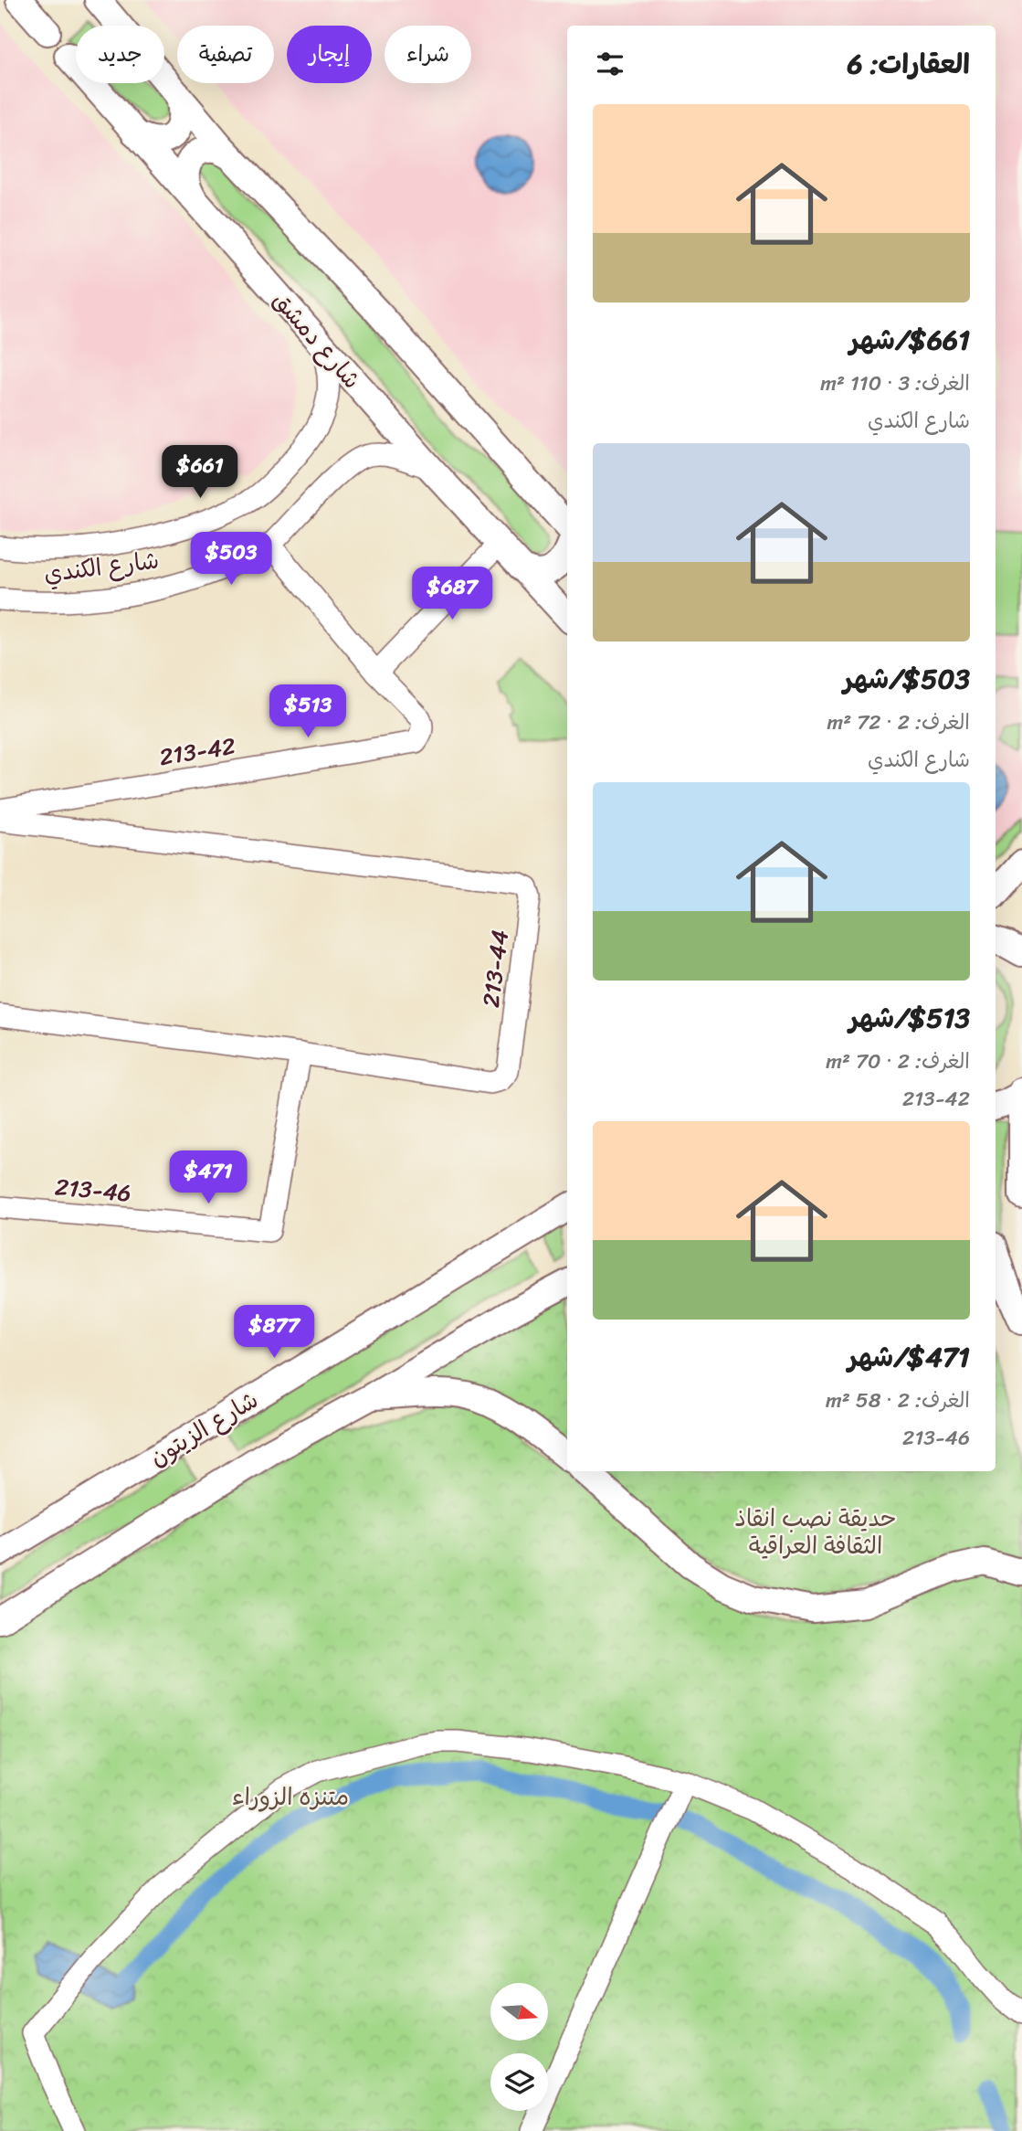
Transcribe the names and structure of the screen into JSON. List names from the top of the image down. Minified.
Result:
{"streets":{"main road":["شارع دمشق","شارع الزيتون"],"street":["شارع الكندي","213-42","213-44","213-46"]},"crossings":[["شارع دمشق","شارع الكندي"],["شارع الكندي","213-42"],["213-44","213-46"]],"parks":["حديقة نصب انقاذ الثقافة العراقية","متنزه الزوراء"],"north":"right","page":{"chip":["شراء","إيجار","تصفية","جديد"],"heading":"العقارات: 6","list":[{"name":"$661/شهر","note":"الغرف: 3 · 110 m² · شارع الكندي"},{"name":"$503/شهر","note":"الغرف: 2 · 72 m² · شارع الكندي"},{"name":"$513/شهر","note":"الغرف: 2 · 70 m² · 213-42"},{"name":"$471/شهر","note":"الغرف: 2 · 58 m² · 213-46"}],"price":["$661","$503","$687","$513","$471","$877"]}}
